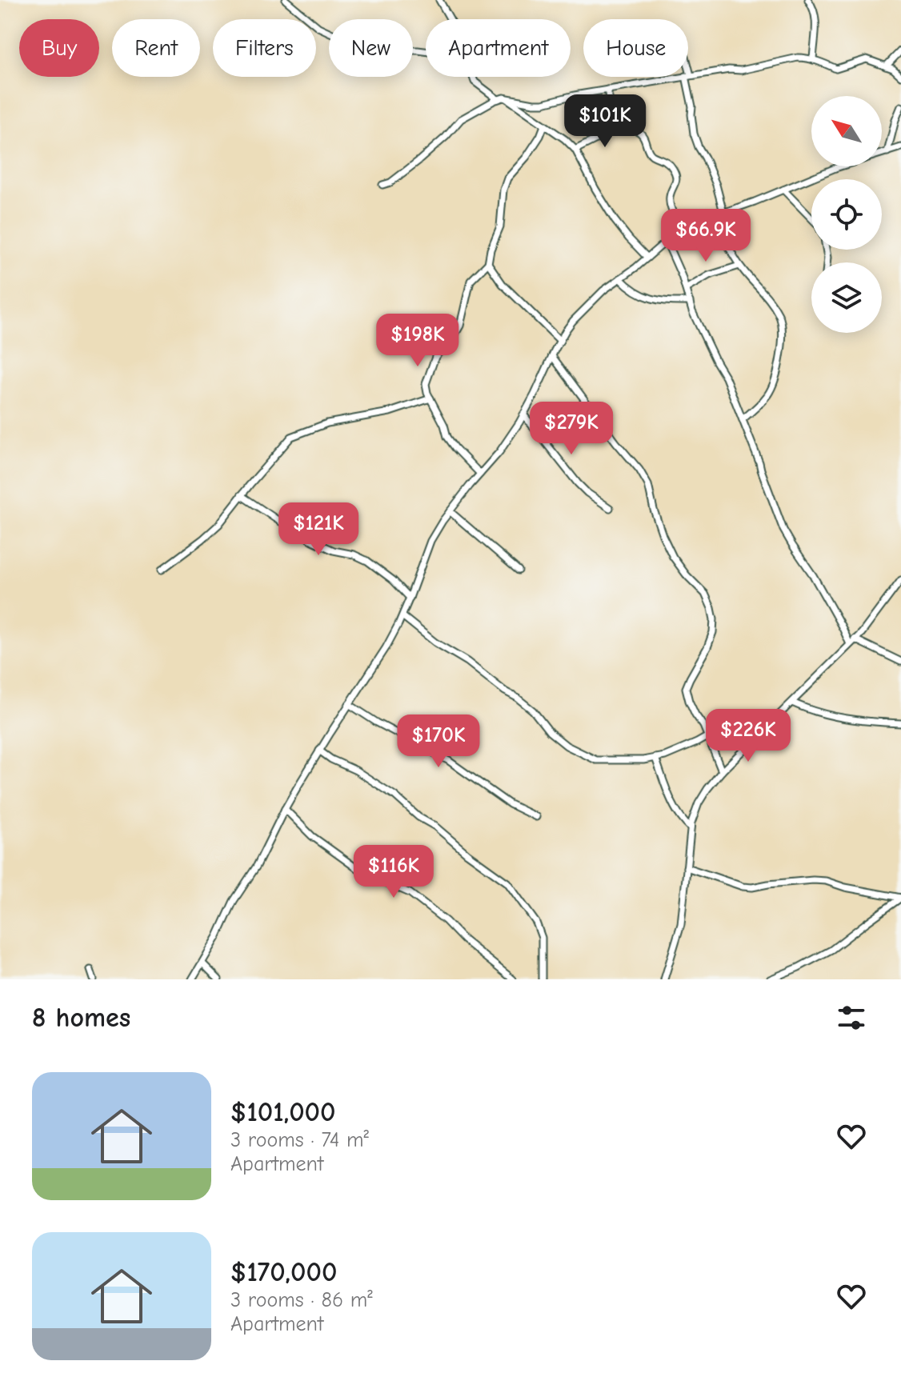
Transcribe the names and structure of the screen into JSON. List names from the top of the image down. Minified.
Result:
{"north":"top left","page":{"chip":["Buy","Rent","Filters","New","Apartment","House"],"price":["$101K","$66.9K","$198K","$279K","$121K","$226K","$170K","$116K"],"heading":"8 homes","list":[{"name":"$101,000","note":"3 rooms · 74 m² · Apartment"},{"name":"$170,000","note":"3 rooms · 86 m² · Apartment"}]}}
